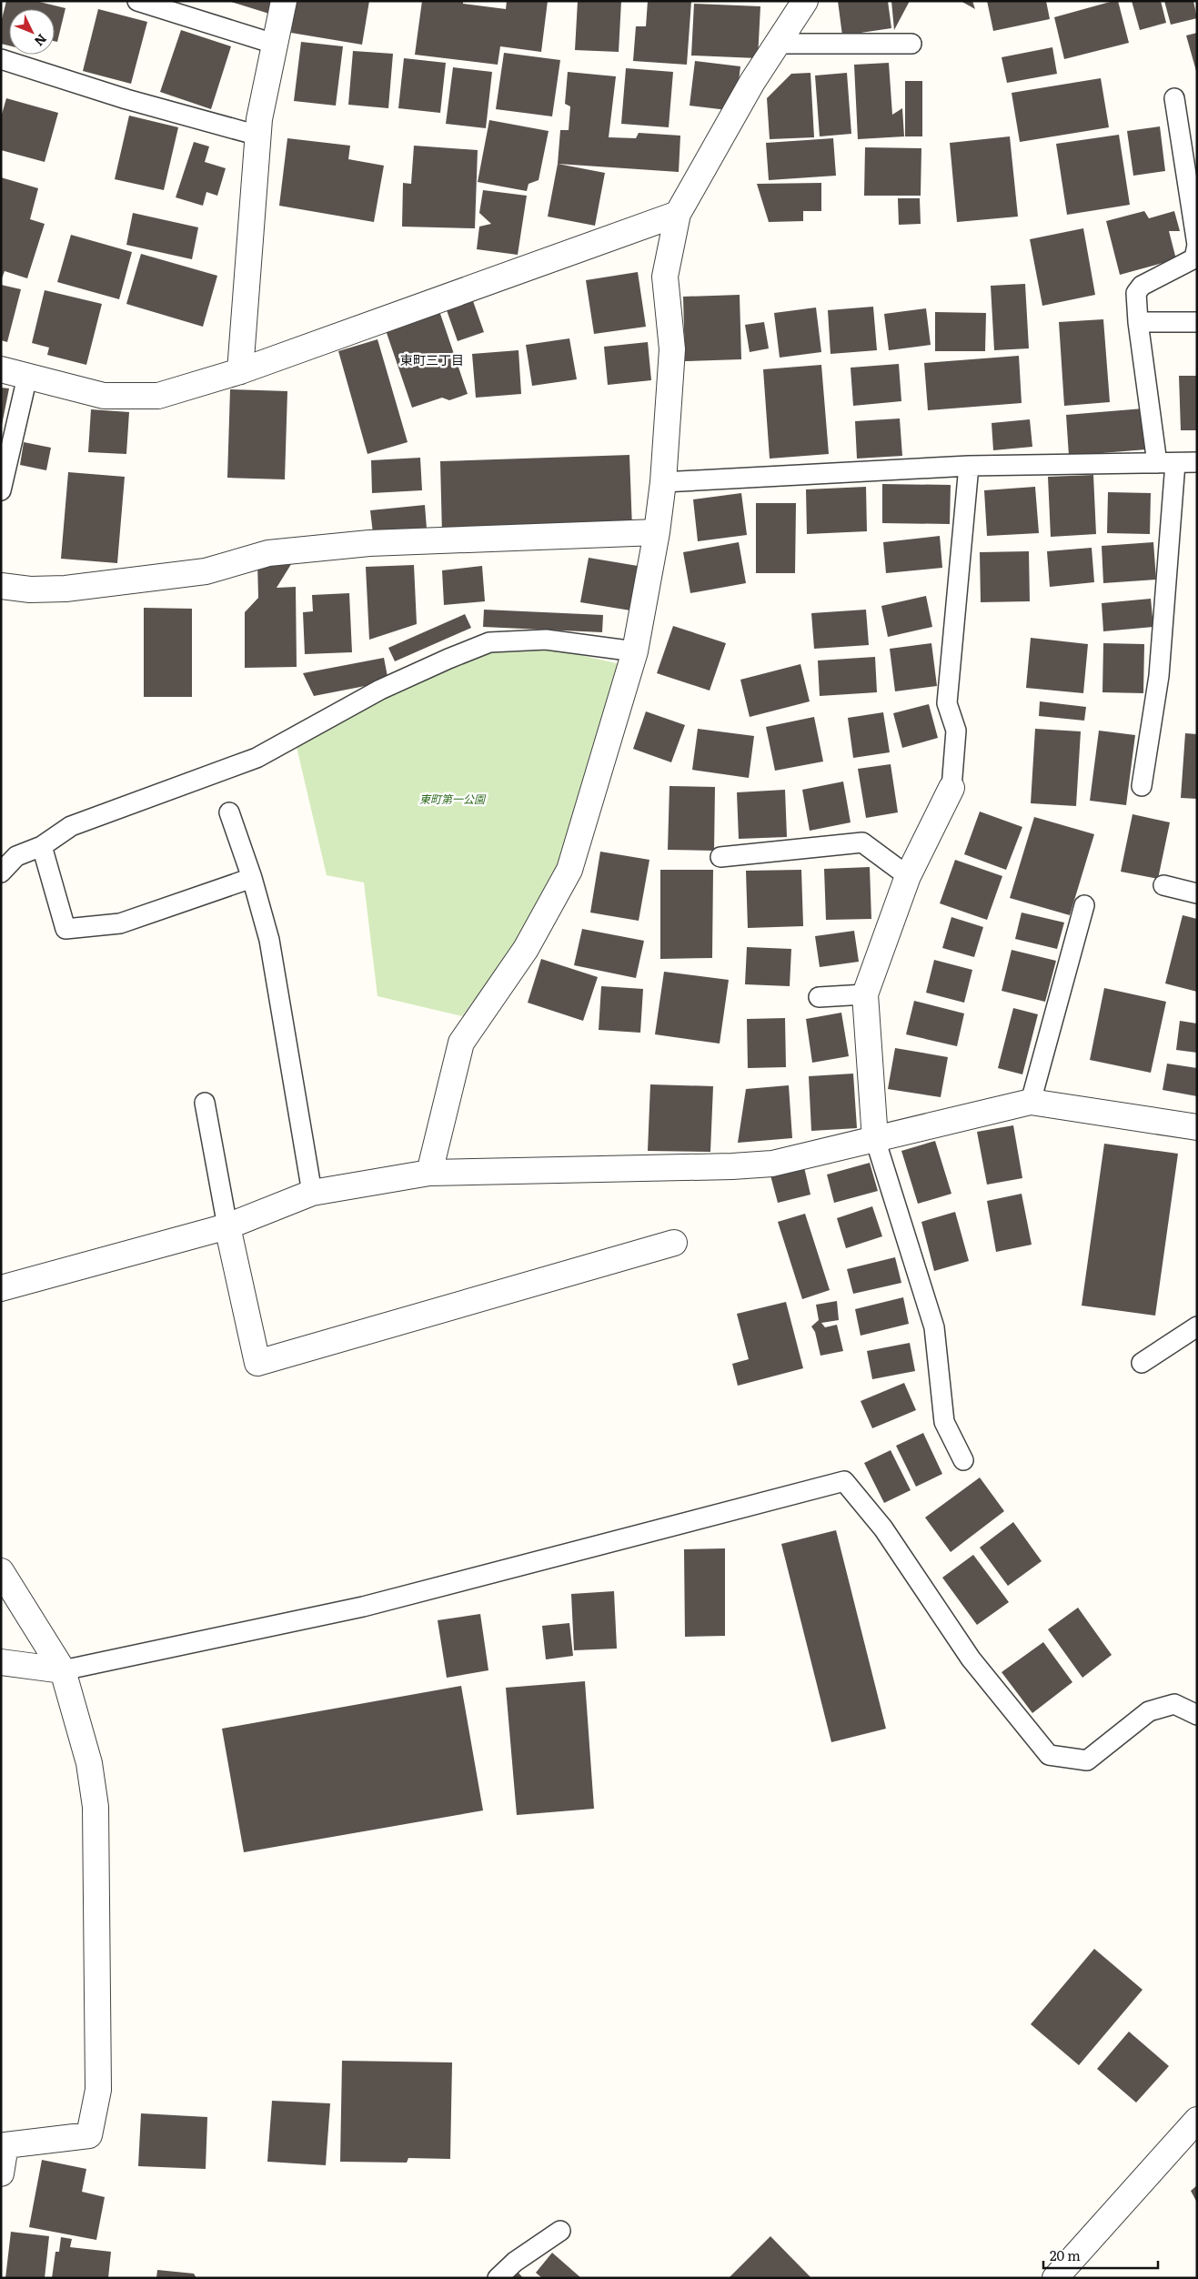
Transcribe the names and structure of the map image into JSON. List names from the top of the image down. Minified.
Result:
{"districts":["東町三丁目"],"parks":["東町第一公園"],"scale_bar":"20 m","north":"bottom right"}
